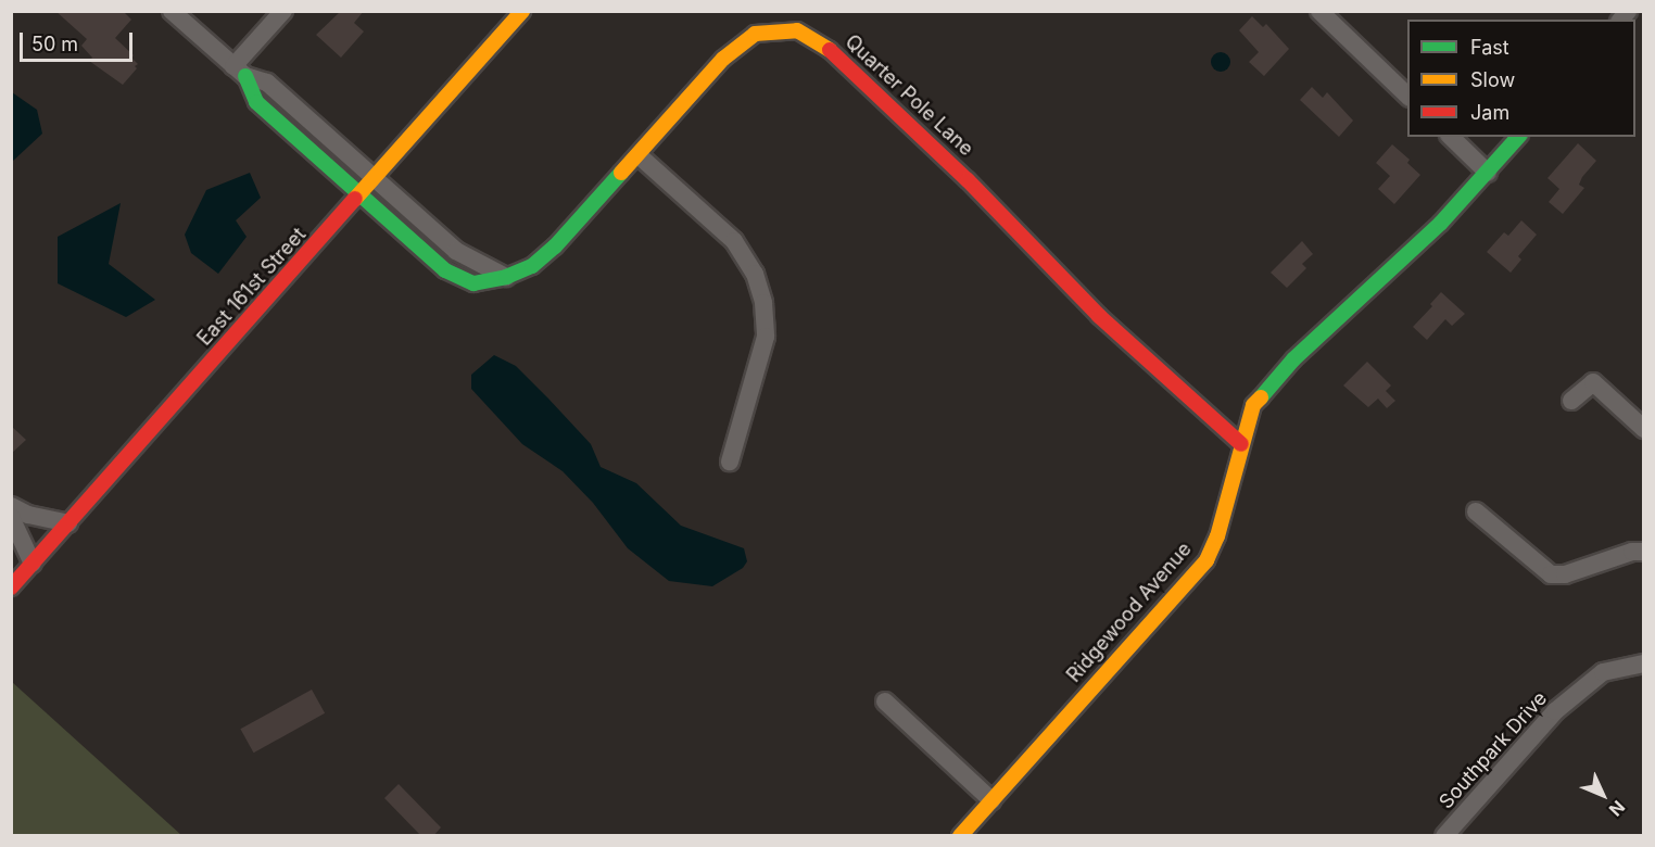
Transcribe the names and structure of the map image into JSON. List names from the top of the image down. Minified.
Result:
{"streets":{"street":["Quarter Pole Lane","East 161st Street","Ridgewood Avenue","Southpark Drive"]},"crossings":[["Quarter Pole Lane","East 161st Street"],["Quarter Pole Lane","Ridgewood Avenue"]],"legend":["Fast","Slow","Jam"],"scale_bar":"50 m","north":"bottom right"}
